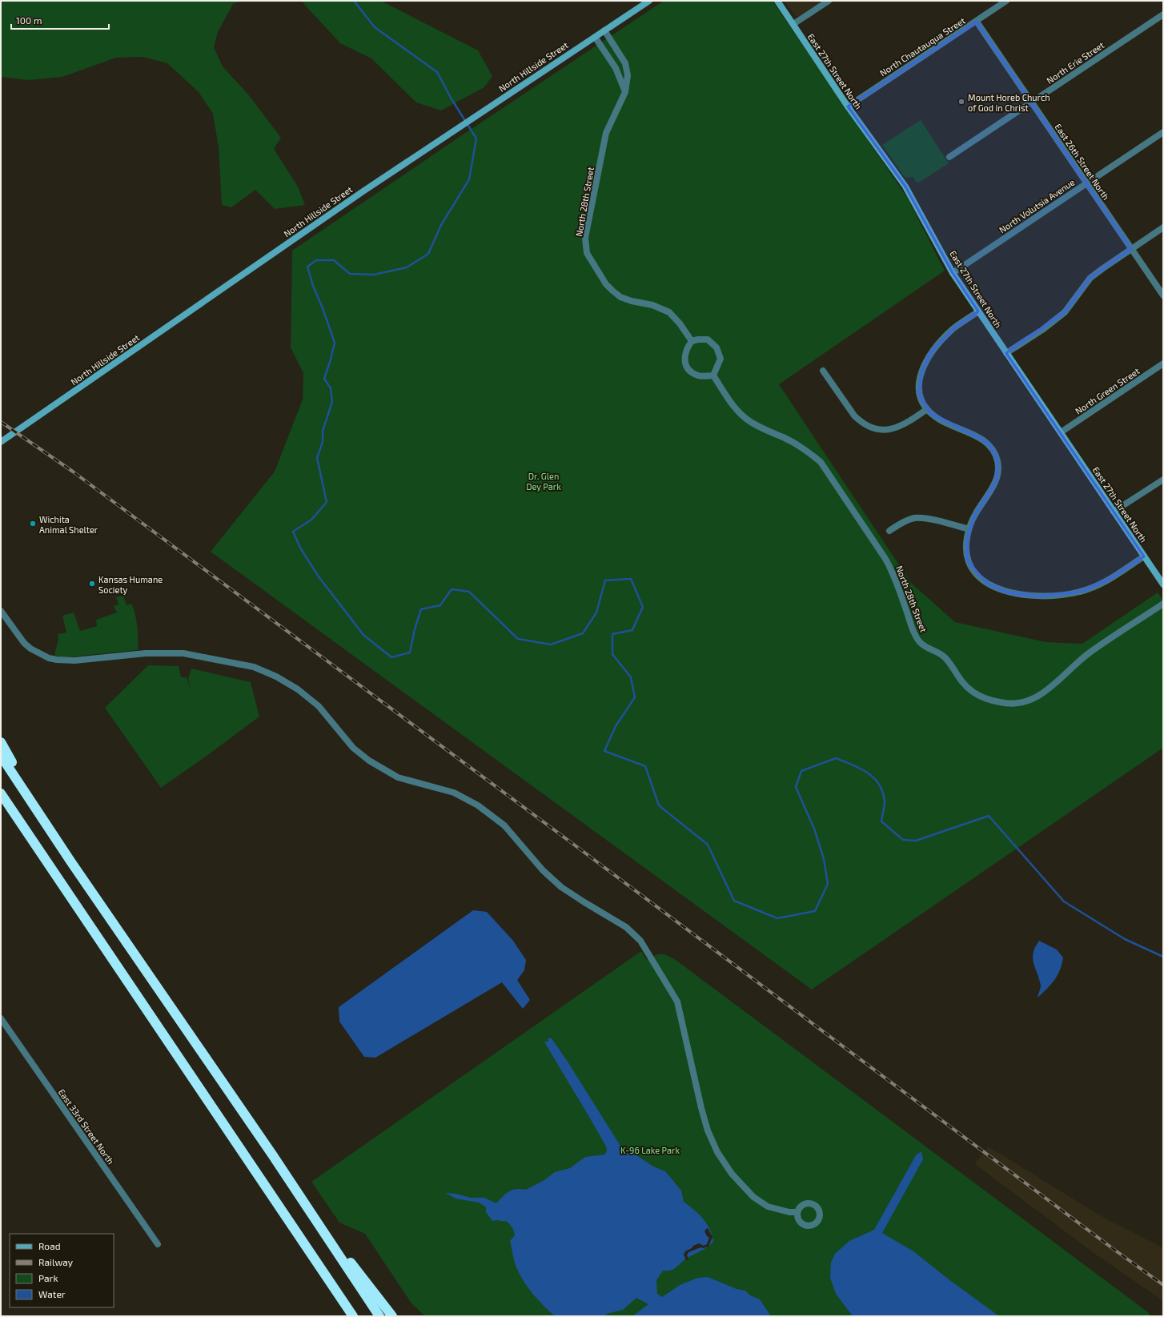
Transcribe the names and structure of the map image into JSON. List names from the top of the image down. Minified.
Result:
{"streets":{"main road":["North Hillside Street","East 27th Street North"],"street":["North Chautauqua Street","North Erie Street","East 26th Street North","North 28th Street","North Volutsia Avenue","North Green Street","East 33rd Street North"]},"crossings":[["North Chautauqua Street","East 27th Street North"],["North Chautauqua Street","East 26th Street North"],["North Erie Street","East 26th Street North"],["North Hillside Street","North 28th Street"],["East 27th Street North","North Volutsia Avenue"],["East 27th Street North","North Green Street"],["East 26th Street North","North Volutsia Avenue"]],"parks":["Dr. Glen Dey Park","K-96 Lake Park"],"places":["Mount Horeb Church of God in Christ","Wichita Animal Shelter","Kansas Humane Society"],"legend":["Road","Railway","Park","Water"],"scale_bar":"100 m"}
